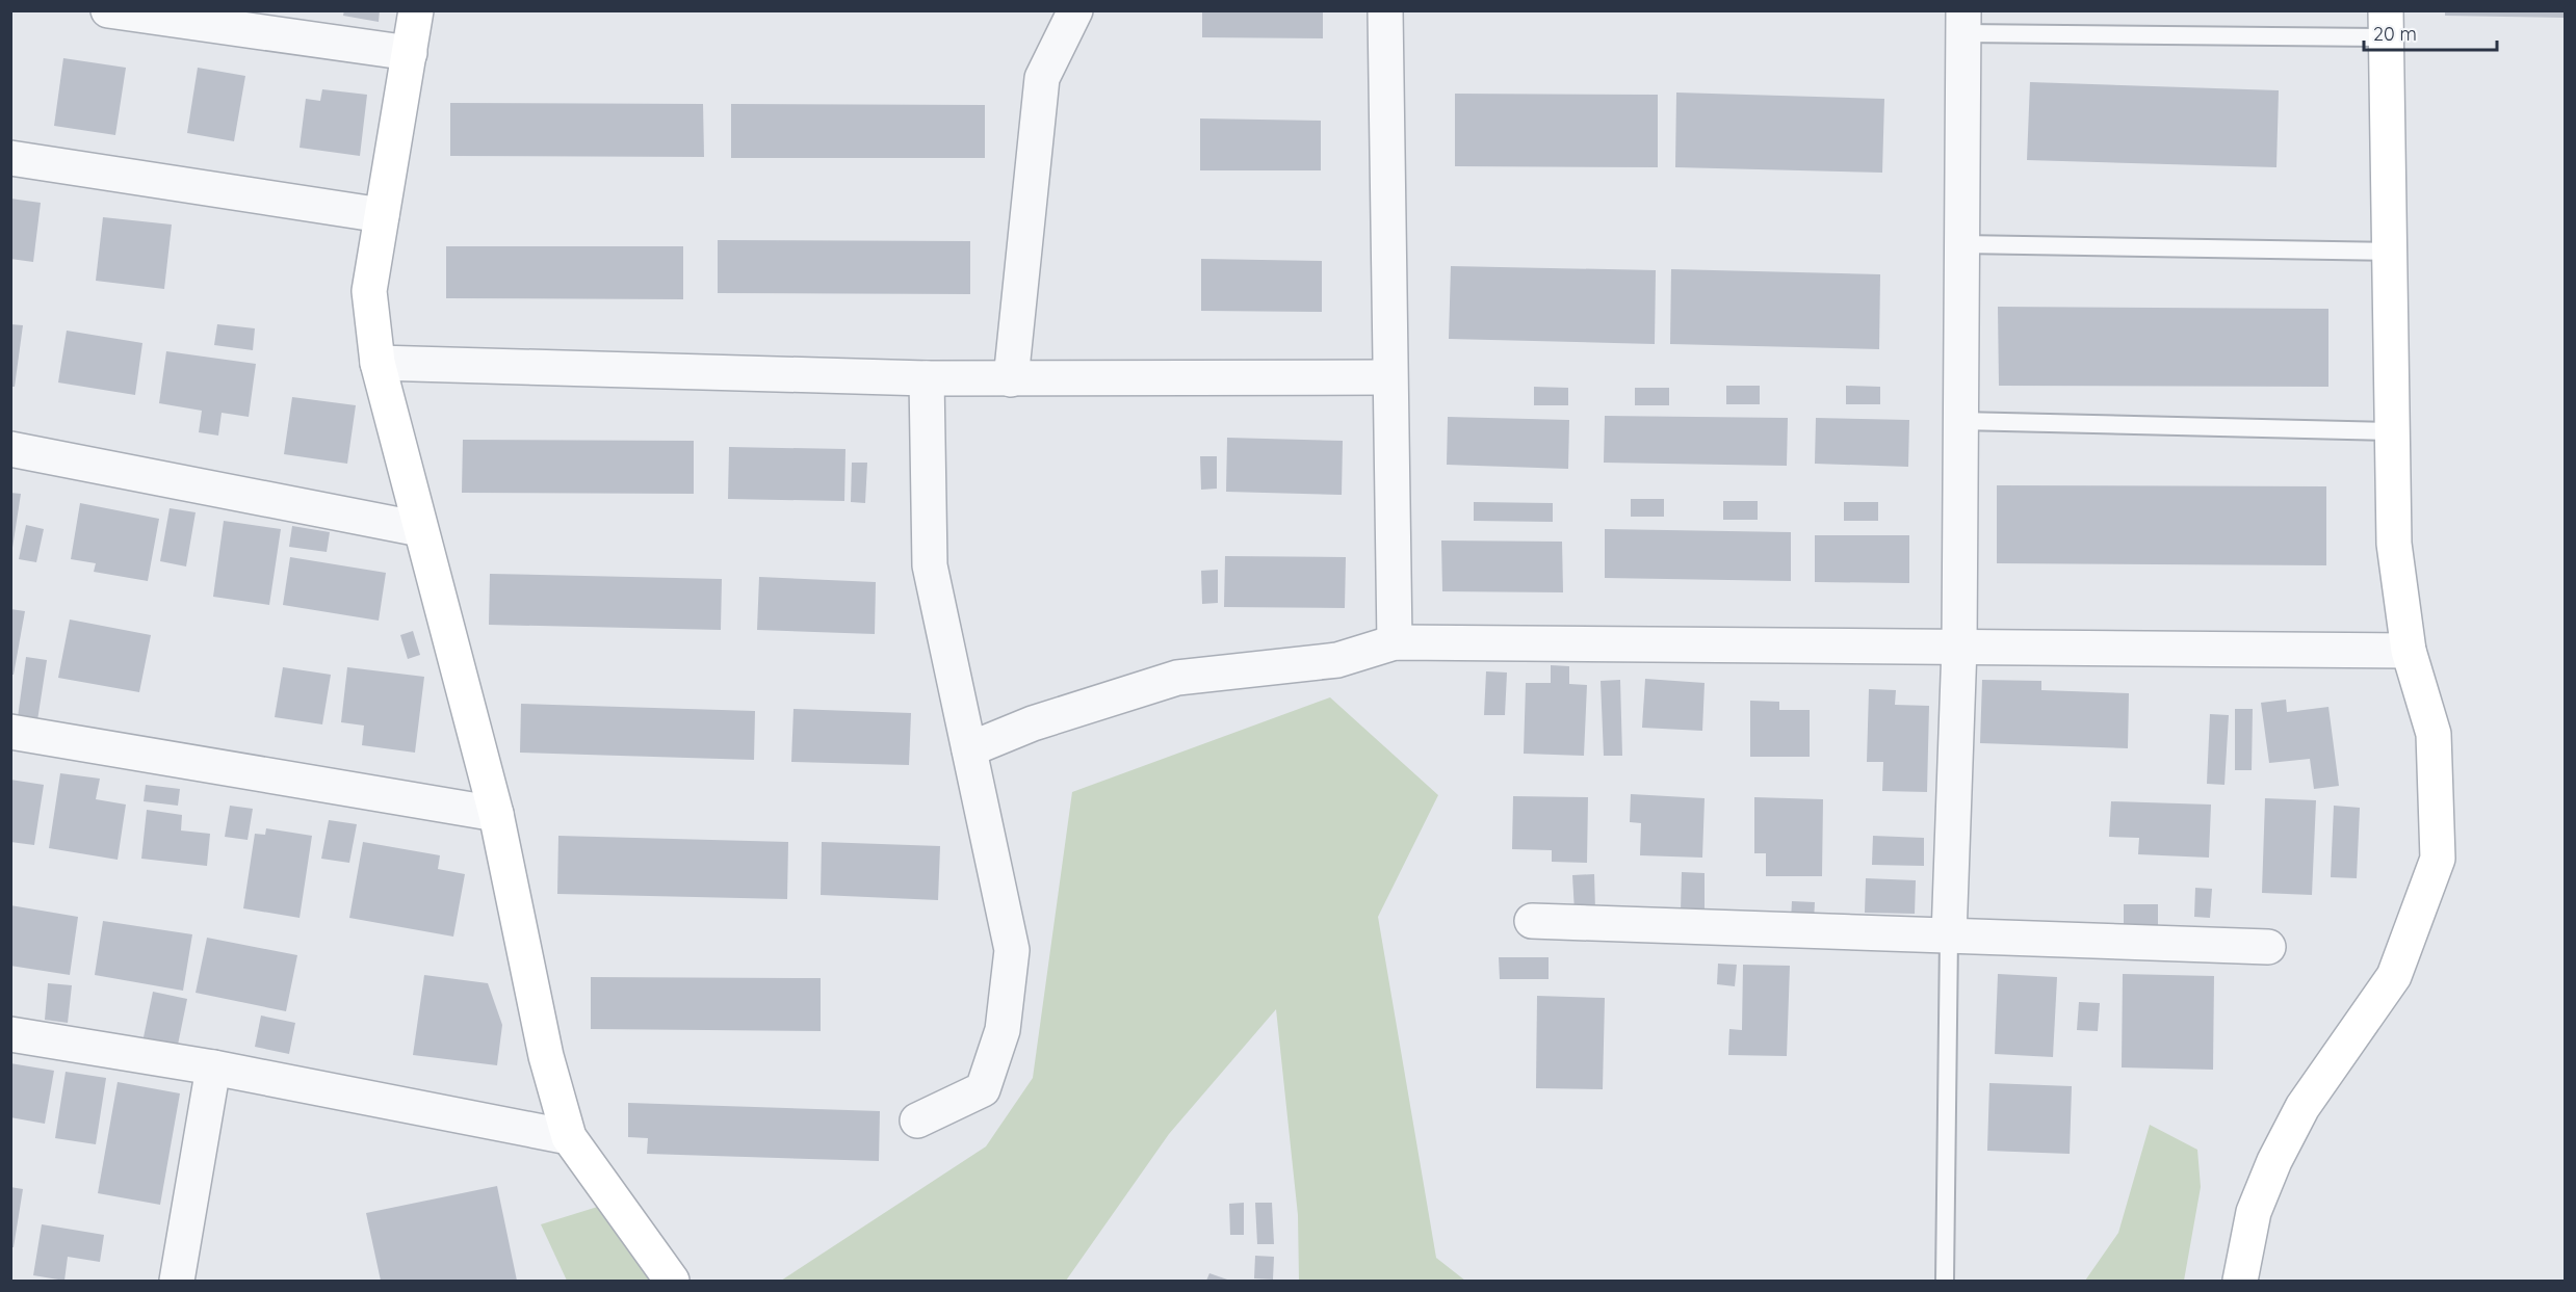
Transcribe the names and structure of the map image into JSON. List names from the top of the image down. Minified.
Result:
{"scale_bar":"20 m"}
